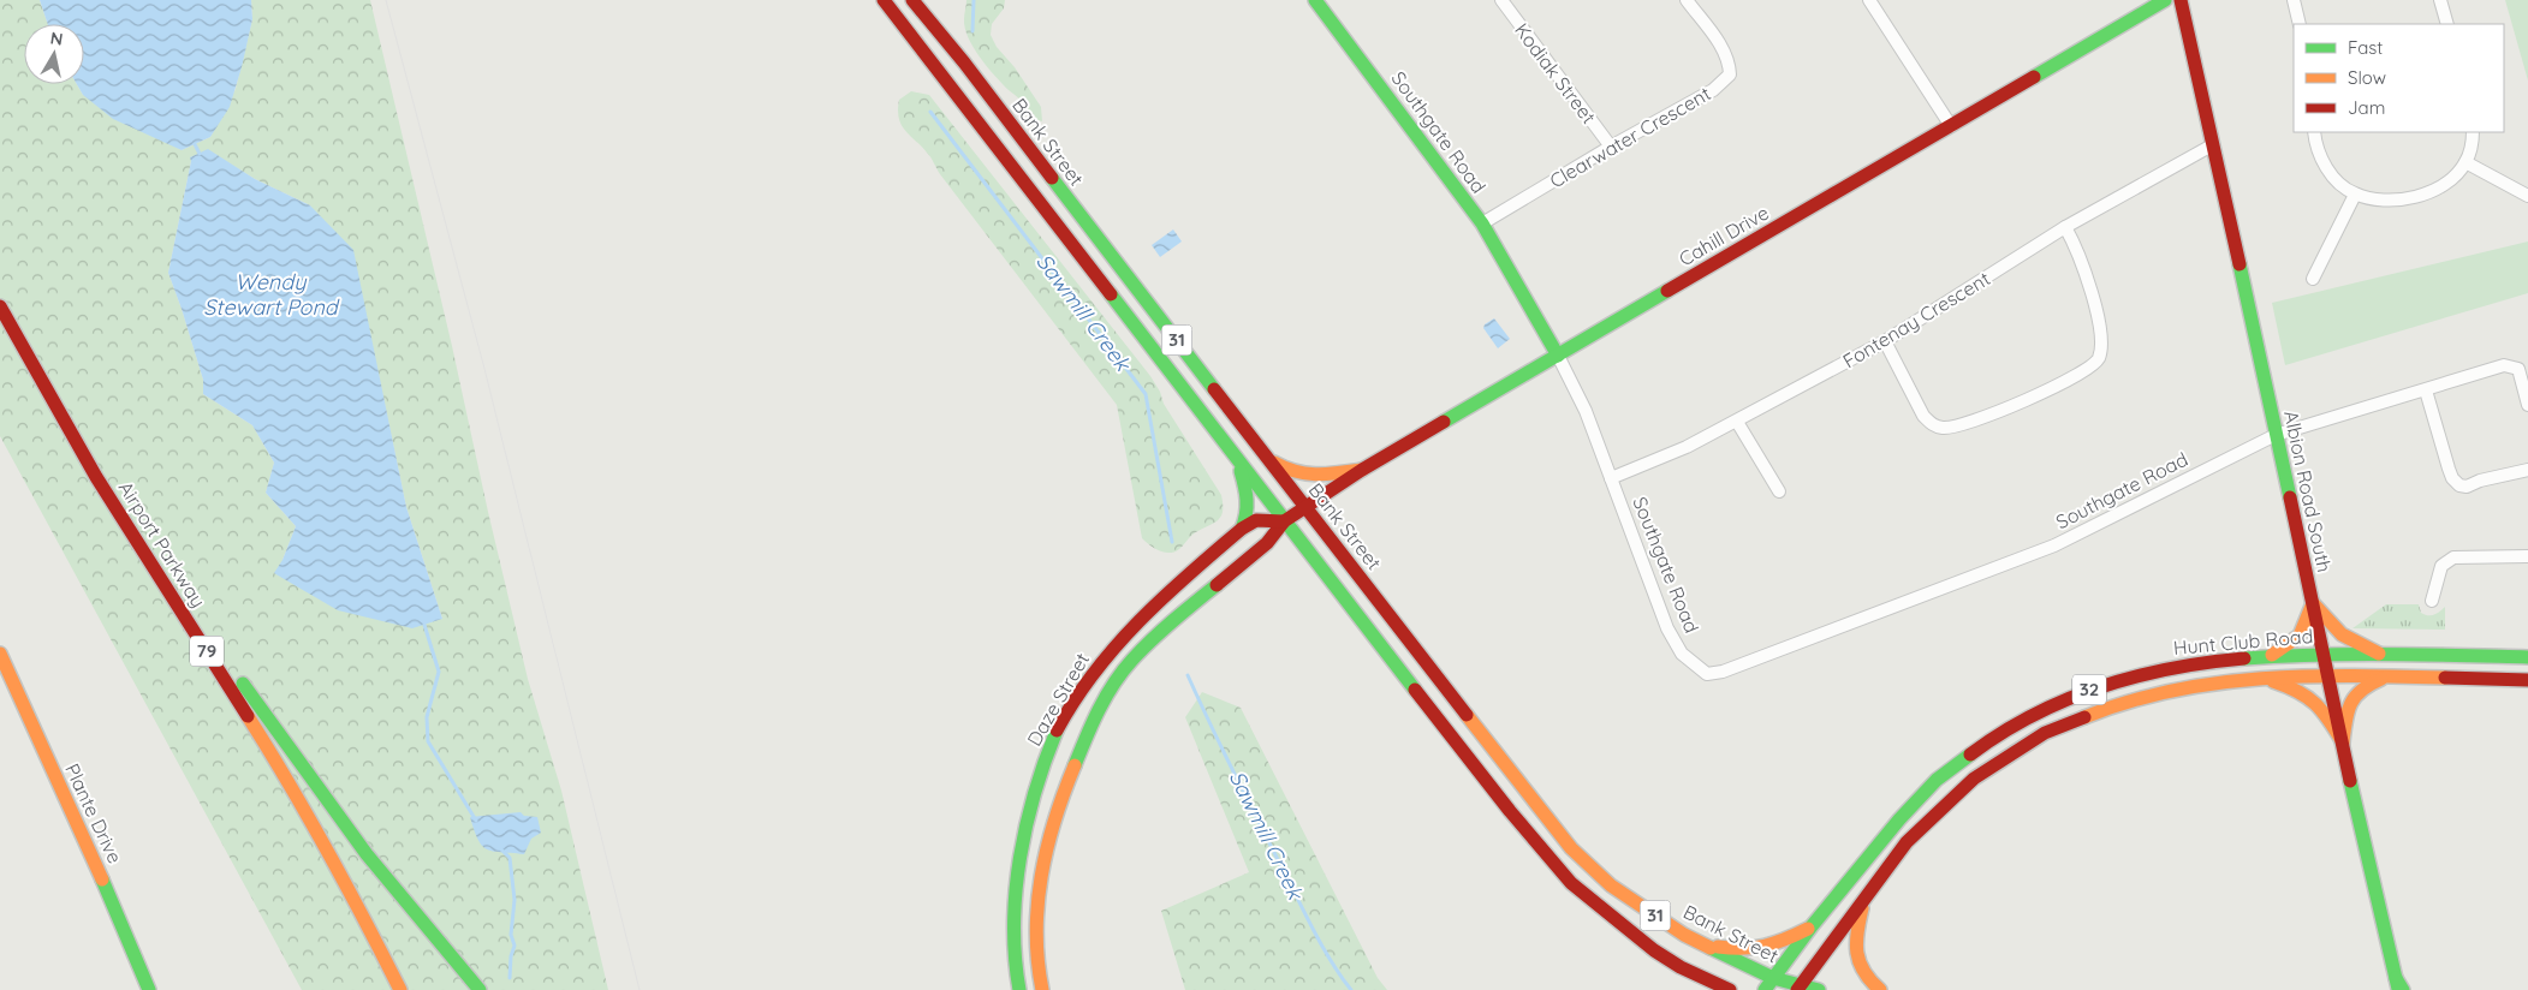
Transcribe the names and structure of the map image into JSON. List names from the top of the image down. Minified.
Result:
{"streets":{"main road":["Southgate Road","Bank Street","Cahill Drive","31","Albion Road South","Airport Parkway","Hunt Club Road","79","32","Daze Street","Plante Drive"],"street":["Kodiak Street","Clearwater Crescent","Fontenay Crescent"]},"crossings":[["Kodiak Street","Clearwater Crescent"],["Southgate Road","Clearwater Crescent"],["Southgate Road","Cahill Drive"],["Southgate Road","Fontenay Crescent"],["Southgate Road","Albion Road South"],["Bank Street","Cahill Drive"],["Bank Street","Hunt Club Road"],["Fontenay Crescent","Albion Road South"],["31","Daze Street"],["Albion Road South","Hunt Club Road"]],"water":["Wendy Stewart Pond","Sawmill Creek"],"legend":["Fast","Slow","Jam"],"north":"top"}
